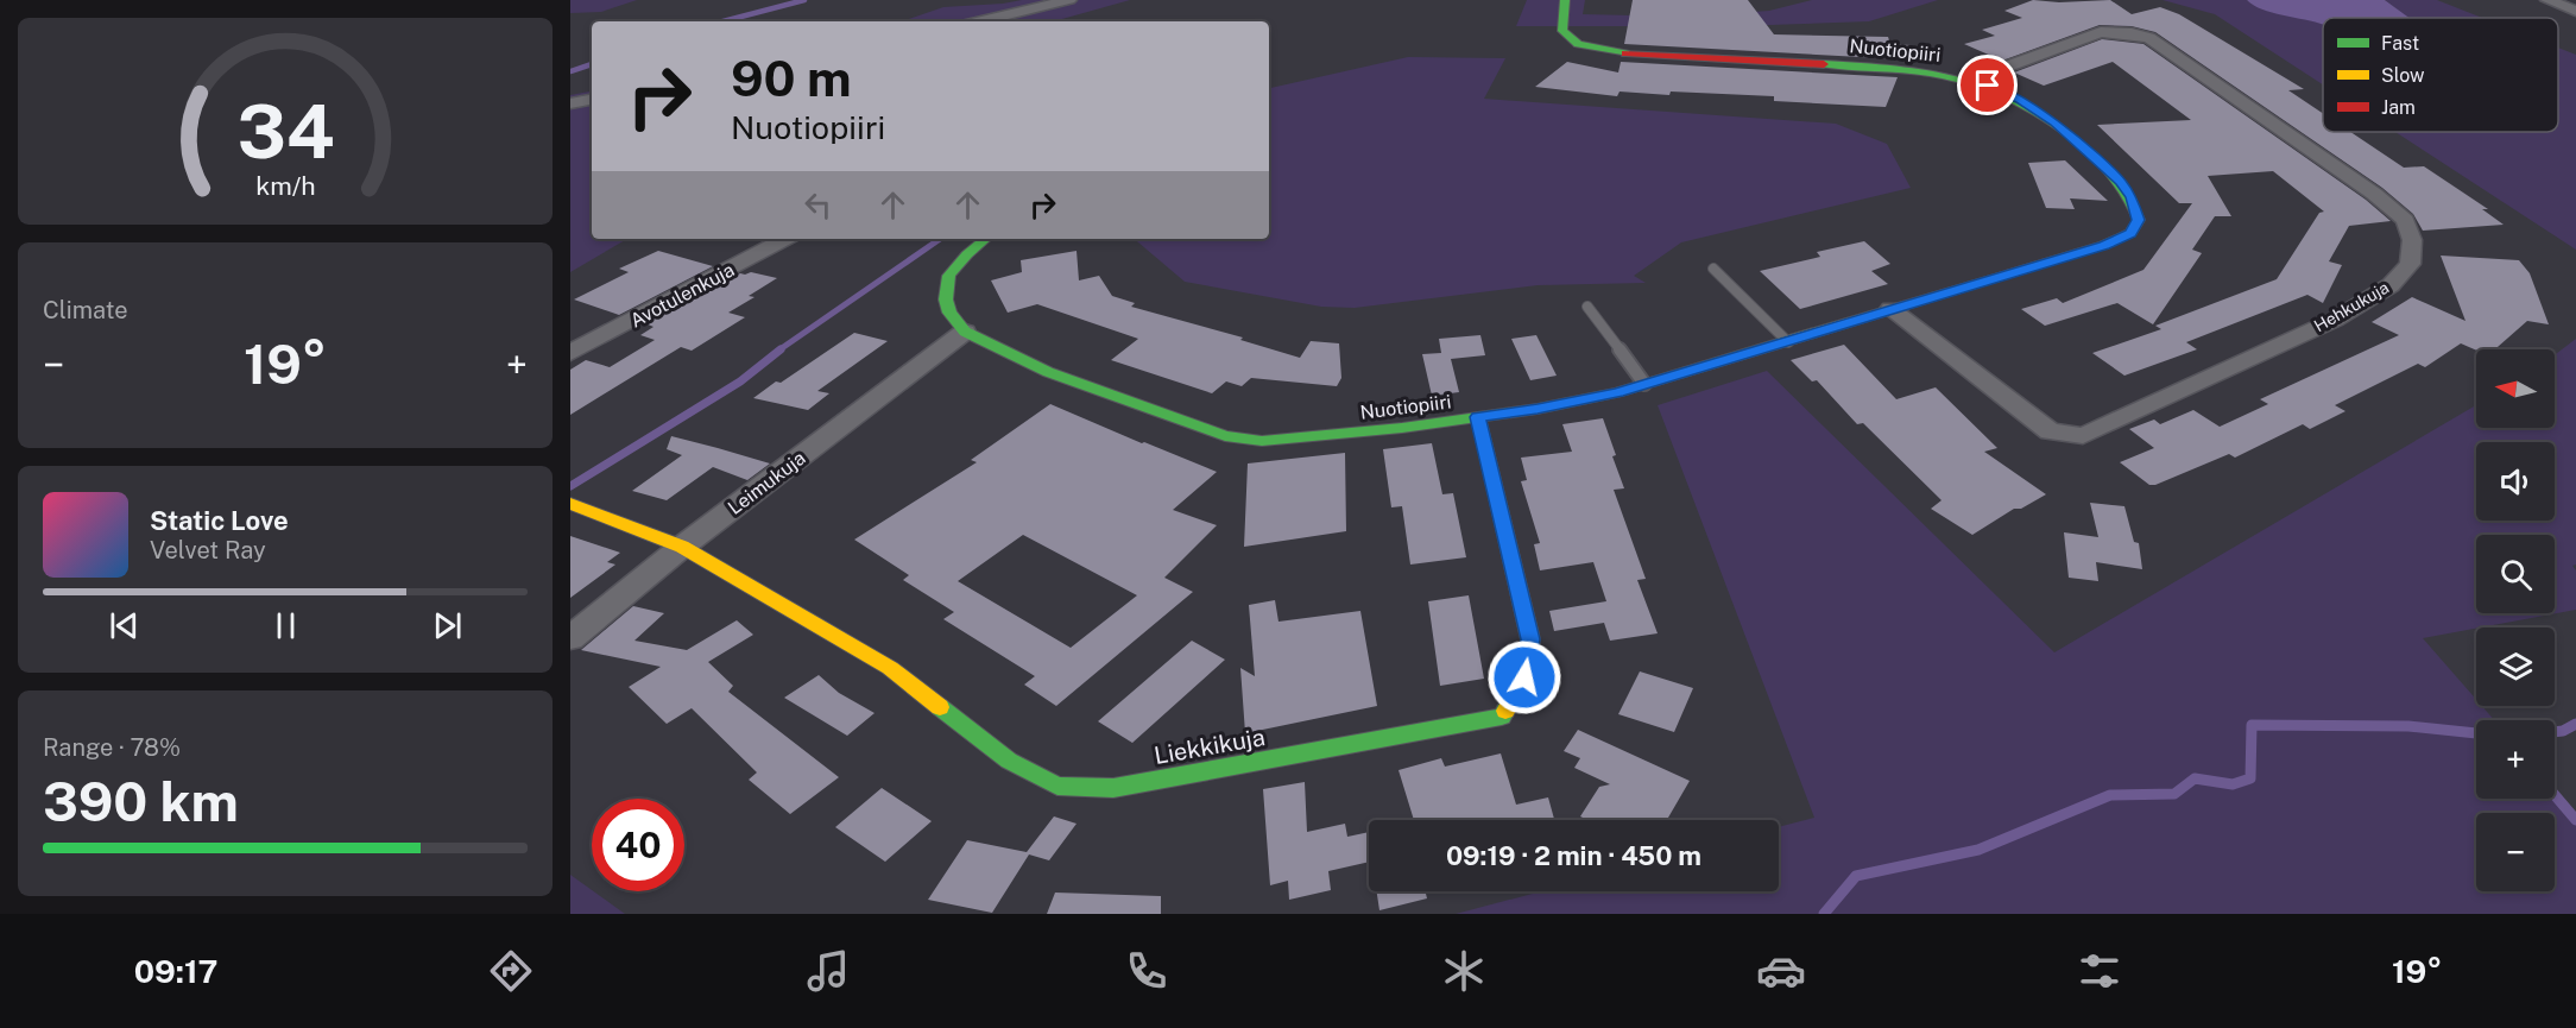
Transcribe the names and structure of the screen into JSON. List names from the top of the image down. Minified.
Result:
{"streets":{"street":["Nuotiopiiri","Avotulenkuja","Hehkukuja","Leimukuja","Liekkikuja"]},"crossings":[["Nuotiopiiri","Hehkukuja"],["Nuotiopiiri","Leimukuja"],["Nuotiopiiri","Liekkikuja"],["Leimukuja","Liekkikuja"]],"legend":["Fast","Slow","Jam"],"north":"left","page":{"turn":["90 m","Nuotiopiiri"],"tile":["Climate",["Range · 78%","390 km"]],"heat":["−","19°","+"],"map_buttons":["+","−"],"song":["Static Love","Velvet Ray"],"limit":"40","trip":"09:19 · 2 min · 450 m","tabs":["09:17","19°"],"gauge":["34","km/h"]}}
